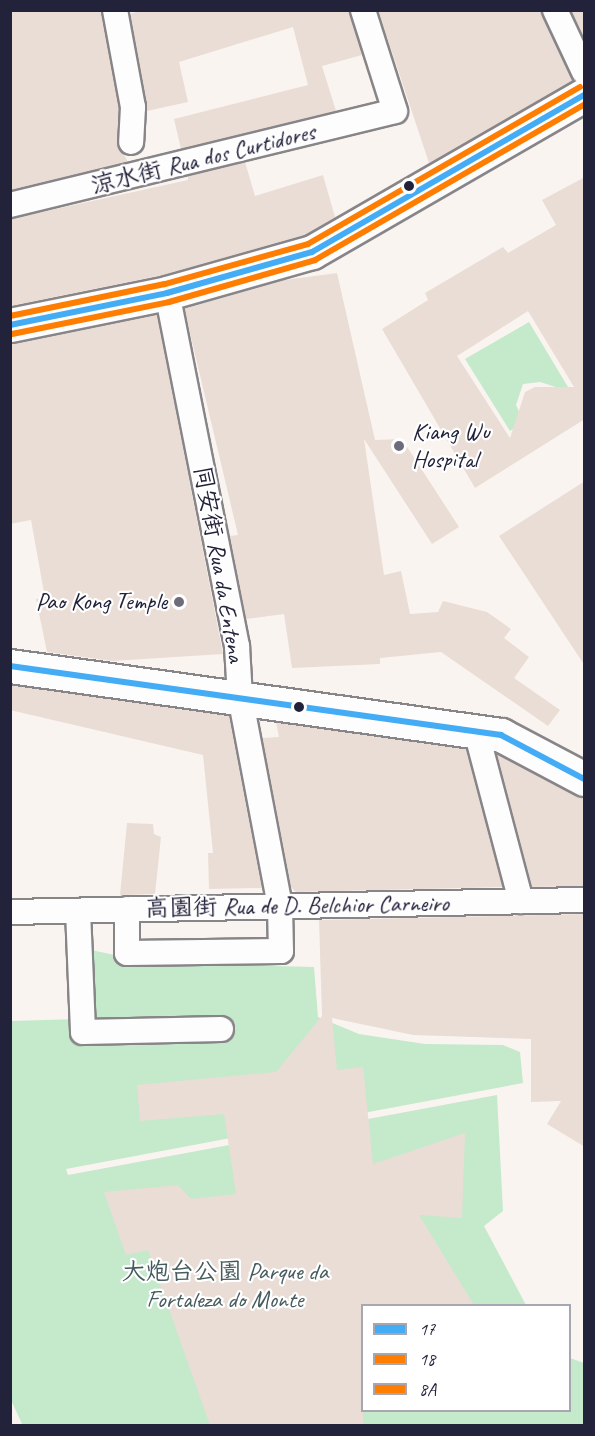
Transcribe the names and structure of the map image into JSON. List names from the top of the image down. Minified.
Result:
{"streets":{"street":["涼水街 Rua dos Curtidores","同安街 Rua da Entena","高園街 Rua de D. Belchior Carneiro"]},"crossings":[["同安街 Rua da Entena","高園街 Rua de D. Belchior Carneiro"]],"parks":["大炮台公園 Parque da Fortaleza do Monte"],"places":["Kiang Wu Hospital","Pao Kong Temple"],"lines":["transit line 8A","transit line 17","transit line 18"],"legend":["17","18","8A"]}
